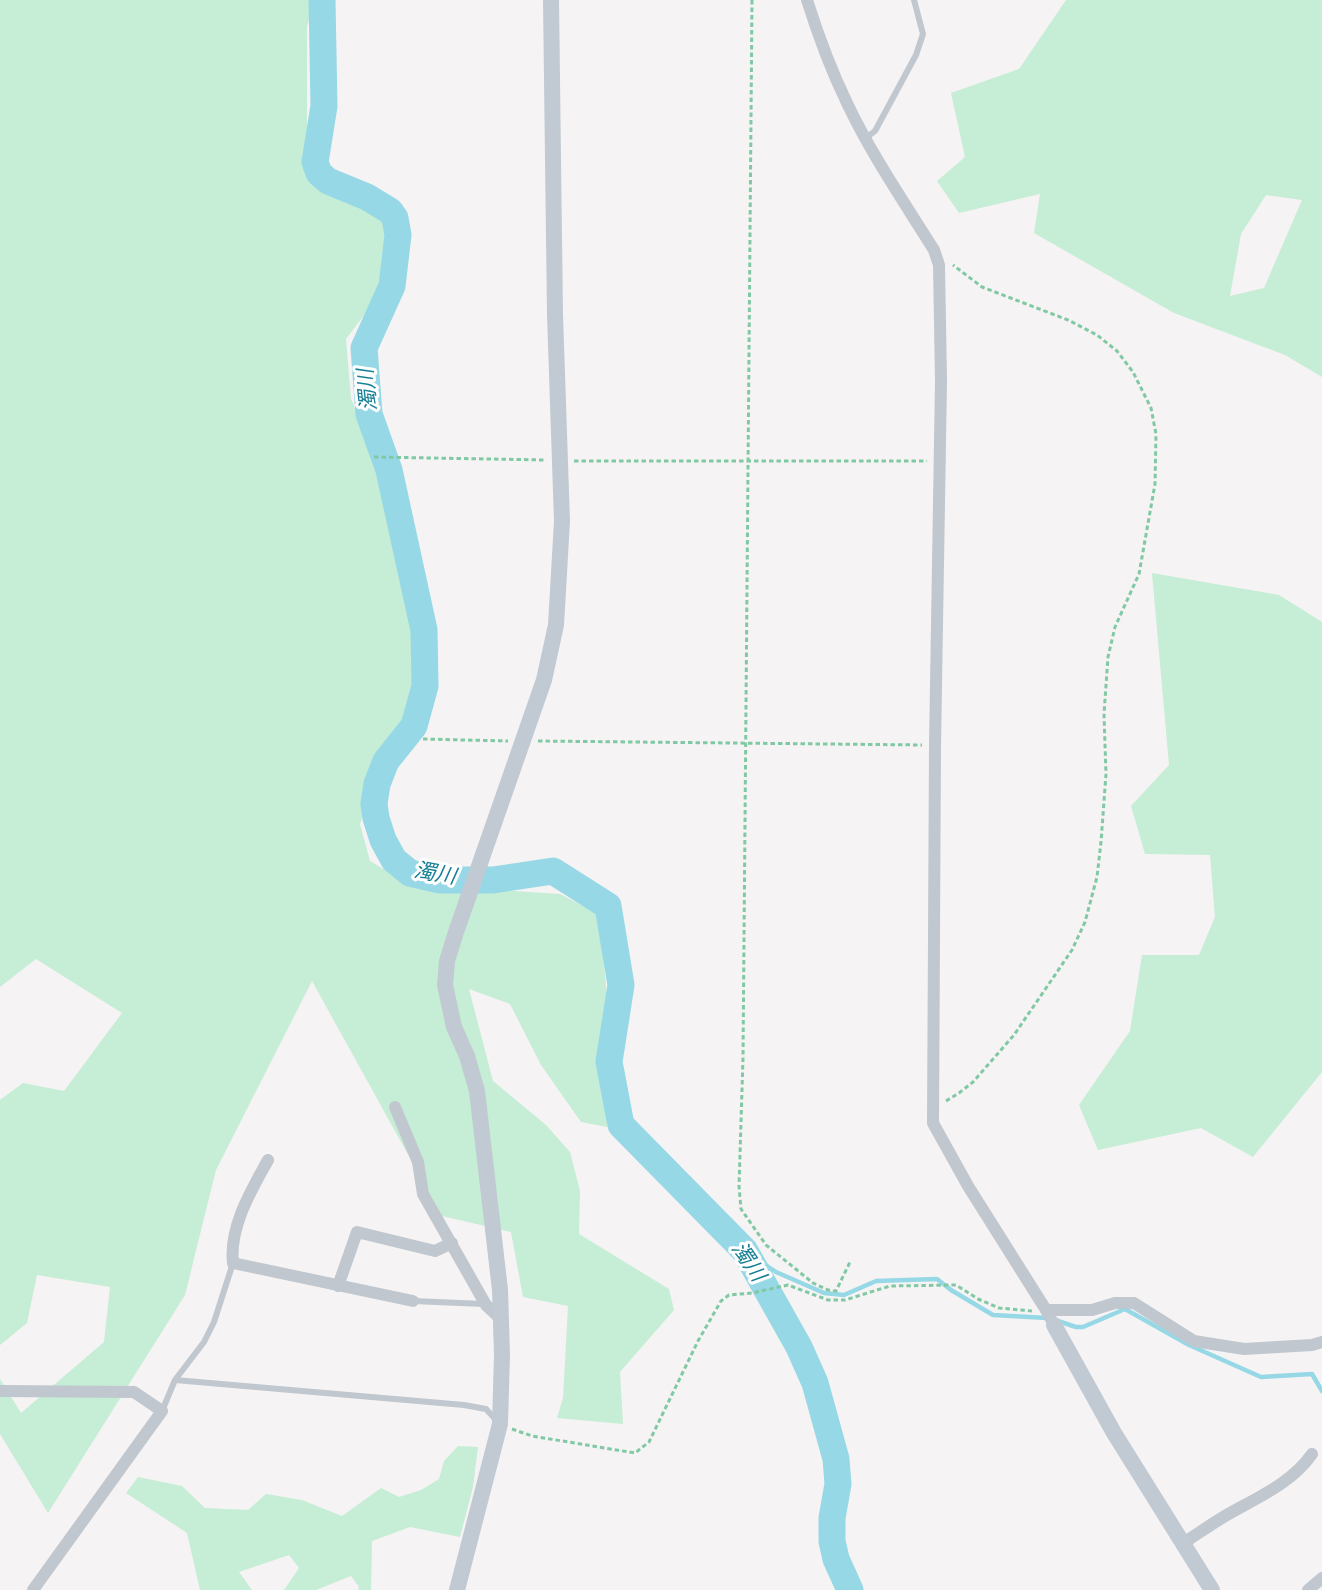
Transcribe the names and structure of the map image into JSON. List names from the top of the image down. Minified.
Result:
{"water":["濁川"]}
